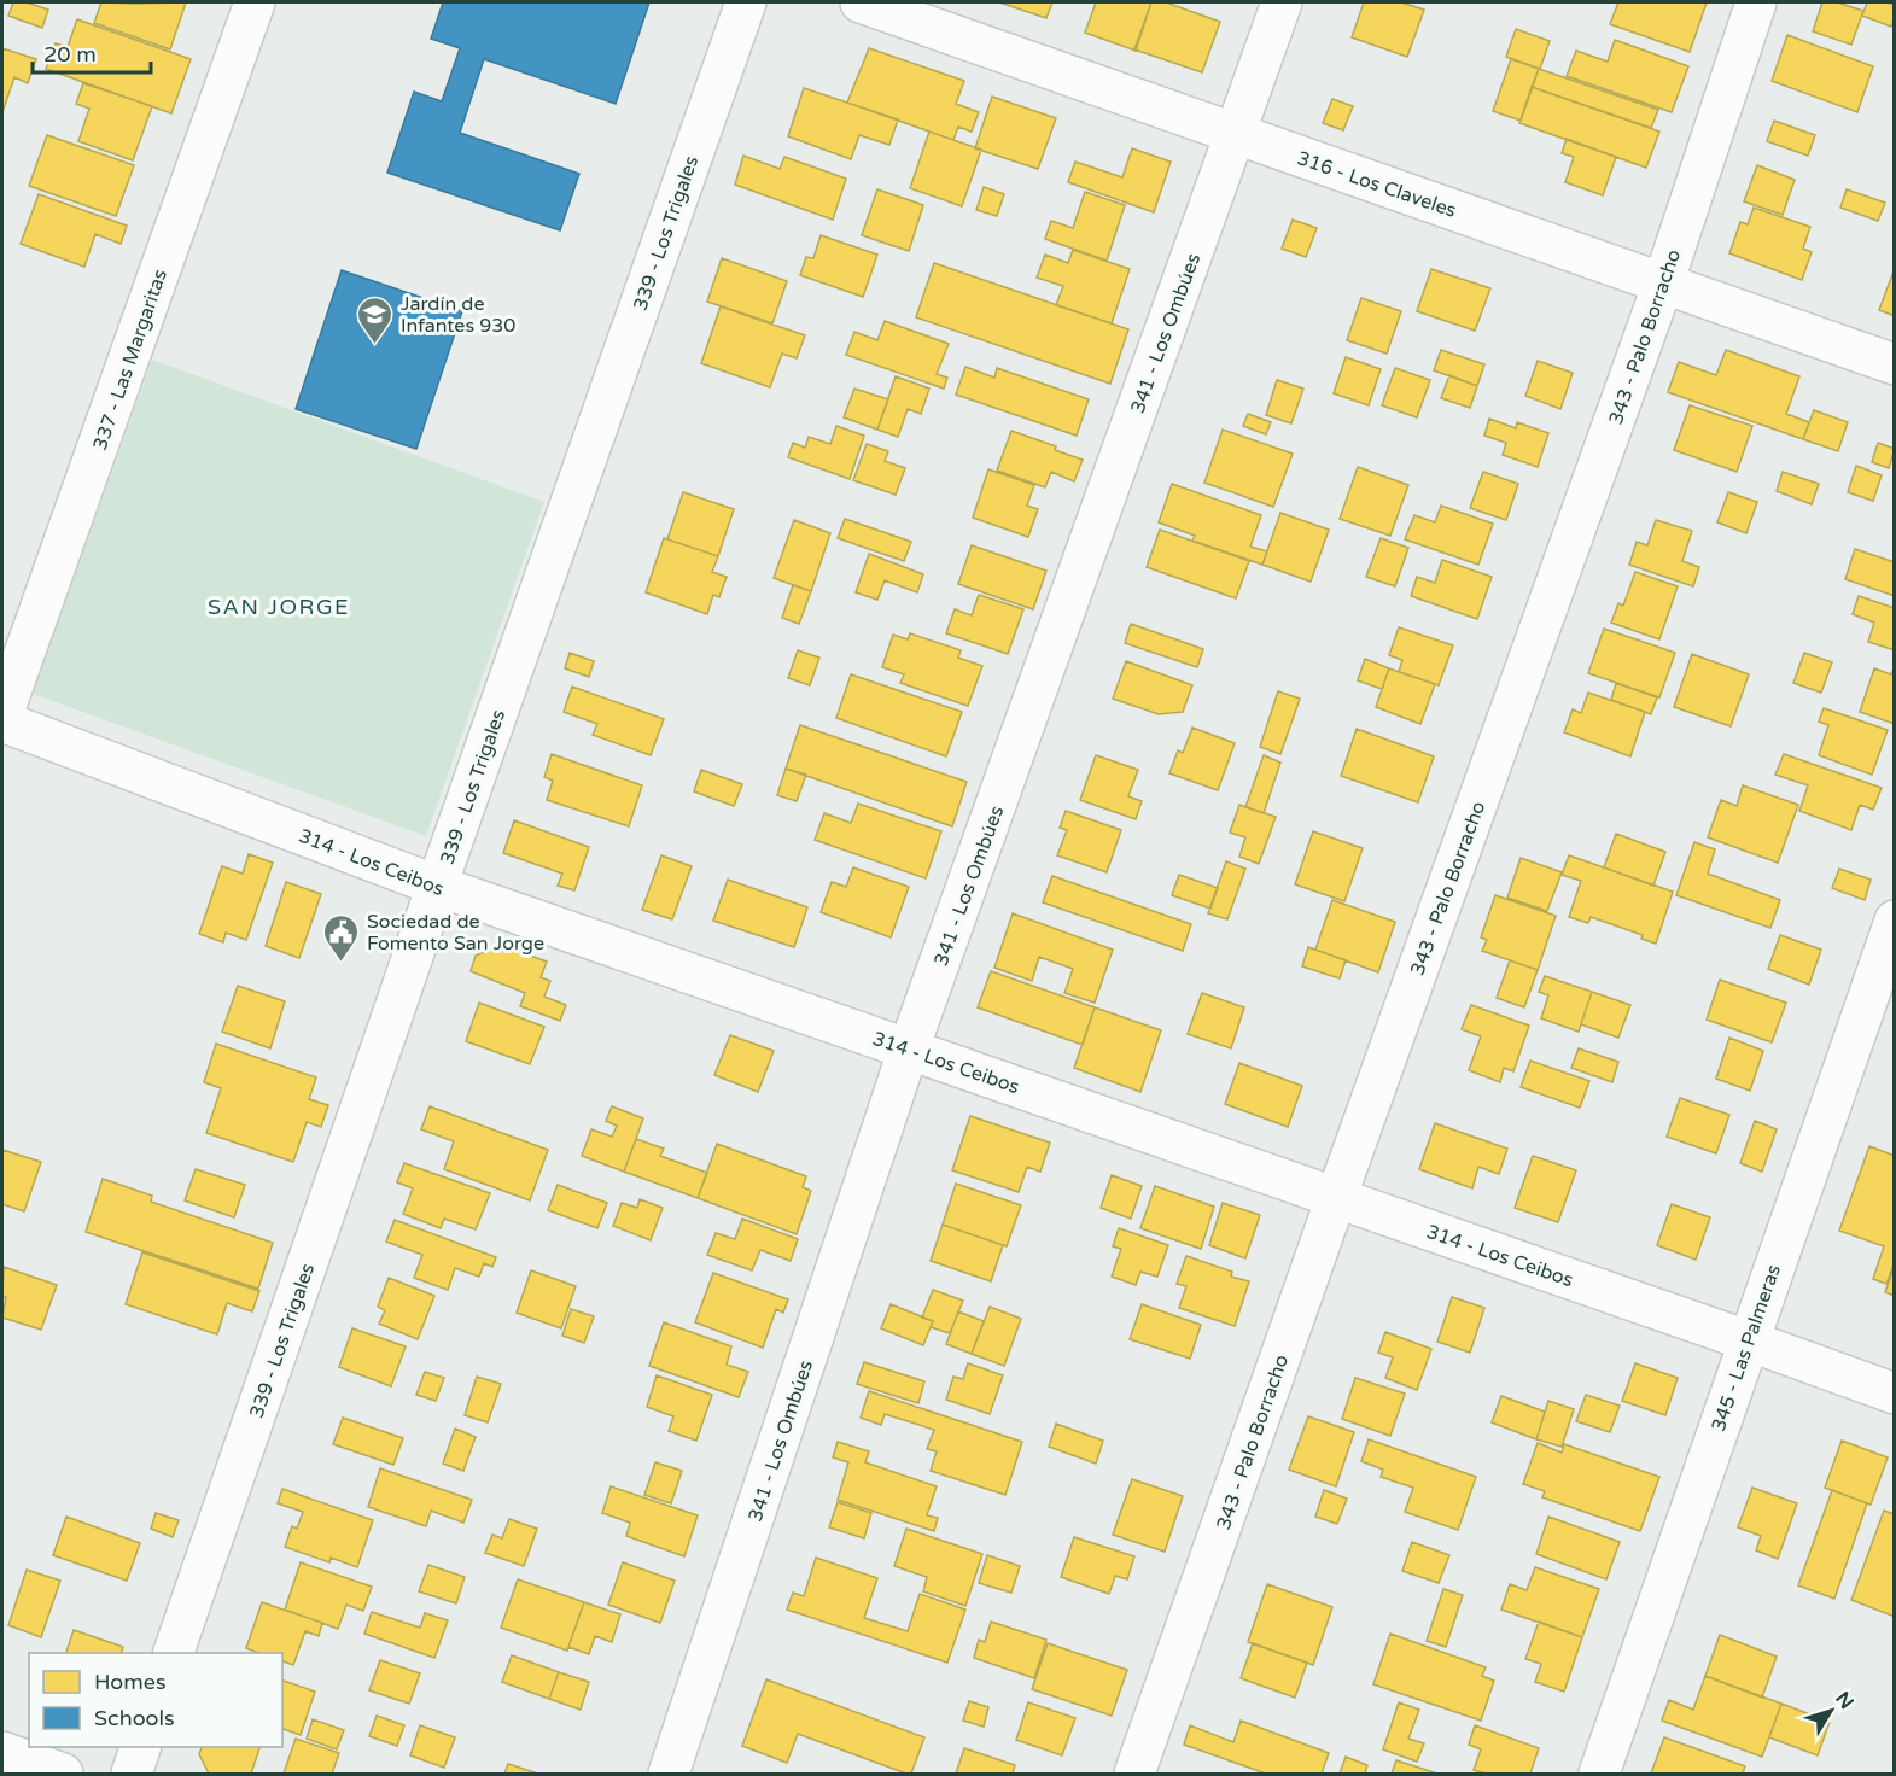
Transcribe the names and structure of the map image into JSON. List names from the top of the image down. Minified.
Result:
{"streets":{"street":["316 - Los Claveles","339 - Los Trigales","341 - Los Ombúes","343 - Palo Borracho","337 - Las Margaritas","314 - Los Ceibos","345 - Las Palmeras"]},"crossings":[["316 - Los Claveles","341 - Los Ombúes"],["316 - Los Claveles","343 - Palo Borracho"],["339 - Los Trigales","314 - Los Ceibos"],["341 - Los Ombúes","314 - Los Ceibos"],["343 - Palo Borracho","314 - Los Ceibos"],["337 - Las Margaritas","314 - Los Ceibos"],["314 - Los Ceibos","345 - Las Palmeras"]],"districts":["SAN JORGE"],"places":{"school or university":["Jardín de Infantes 930"],"public building":["Sociedad de Fomento San Jorge"]},"legend":["Homes","Schools"],"scale_bar":"20 m","north":"top right"}
